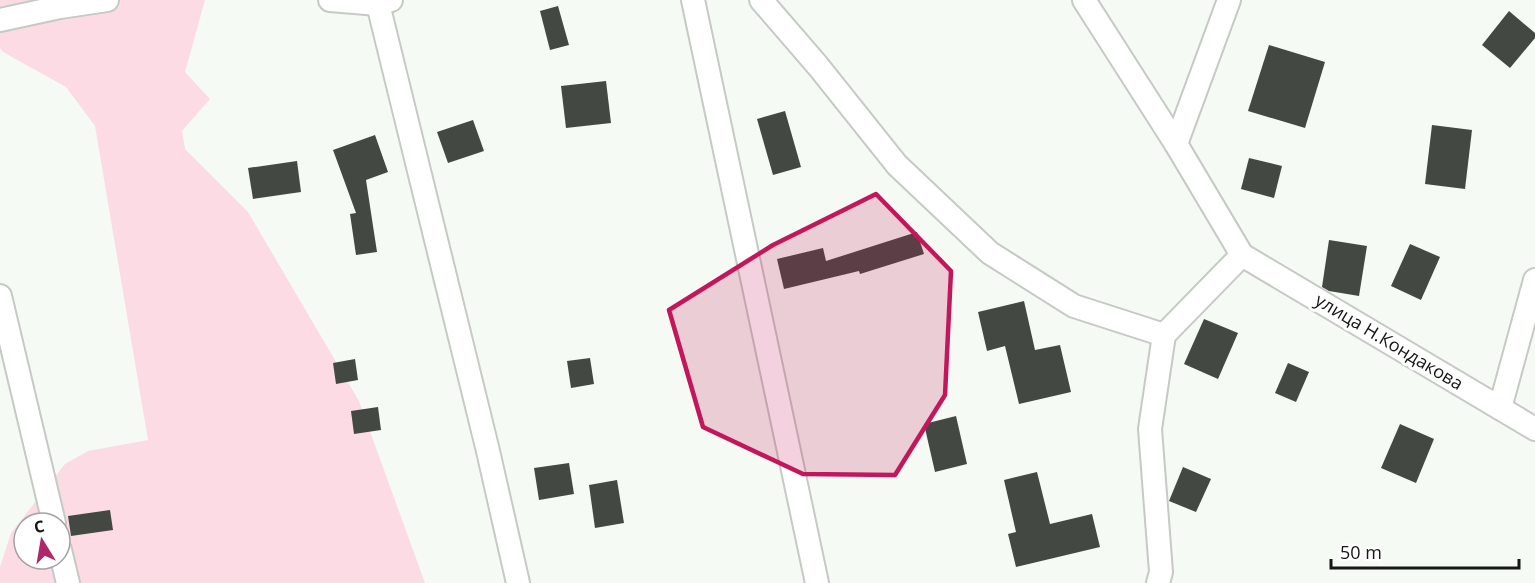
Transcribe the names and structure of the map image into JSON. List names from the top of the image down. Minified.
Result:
{"streets":{"street":["улица Н.Кондакова"]},"scale_bar":"50 m","north":"top"}
